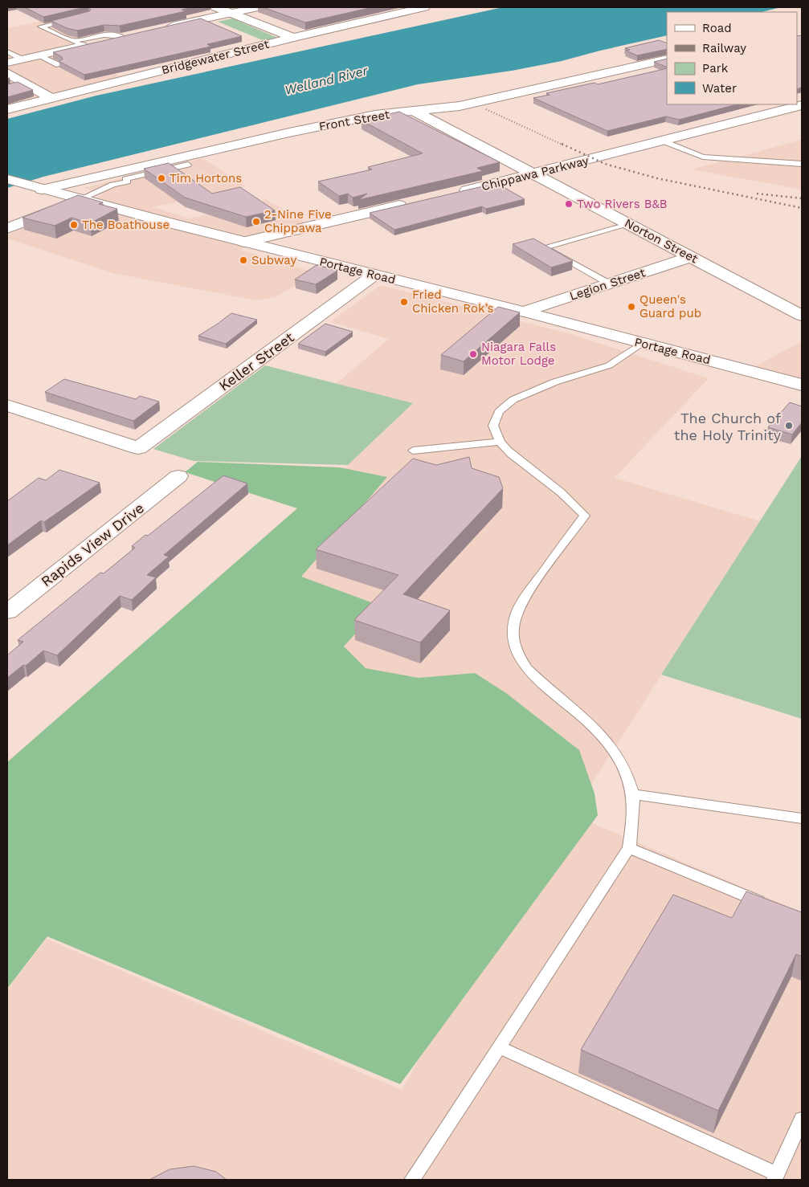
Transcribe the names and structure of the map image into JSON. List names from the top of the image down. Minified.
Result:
{"streets":{"street":["Bridgewater Street","Front Street","Chippawa Parkway","Norton Street","Portage Road","Legion Street","Keller Street","Rapids View Drive"]},"crossings":[["Front Street","Norton Street"],["Front Street","Portage Road"],["Chippawa Parkway","Norton Street"],["Norton Street","Legion Street"],["Portage Road","Legion Street"],["Portage Road","Keller Street"]],"water":["Welland River"],"places":["Tim Hortons","Two Rivers B&B","2-Nine Five Chippawa","The Boathouse","Subway","Fried Chicken Rok’s","Queen's Guard pub","Niagara Falls Motor Lodge","The Church of the Holy Trinity"],"legend":["Road","Railway","Park","Water"]}
